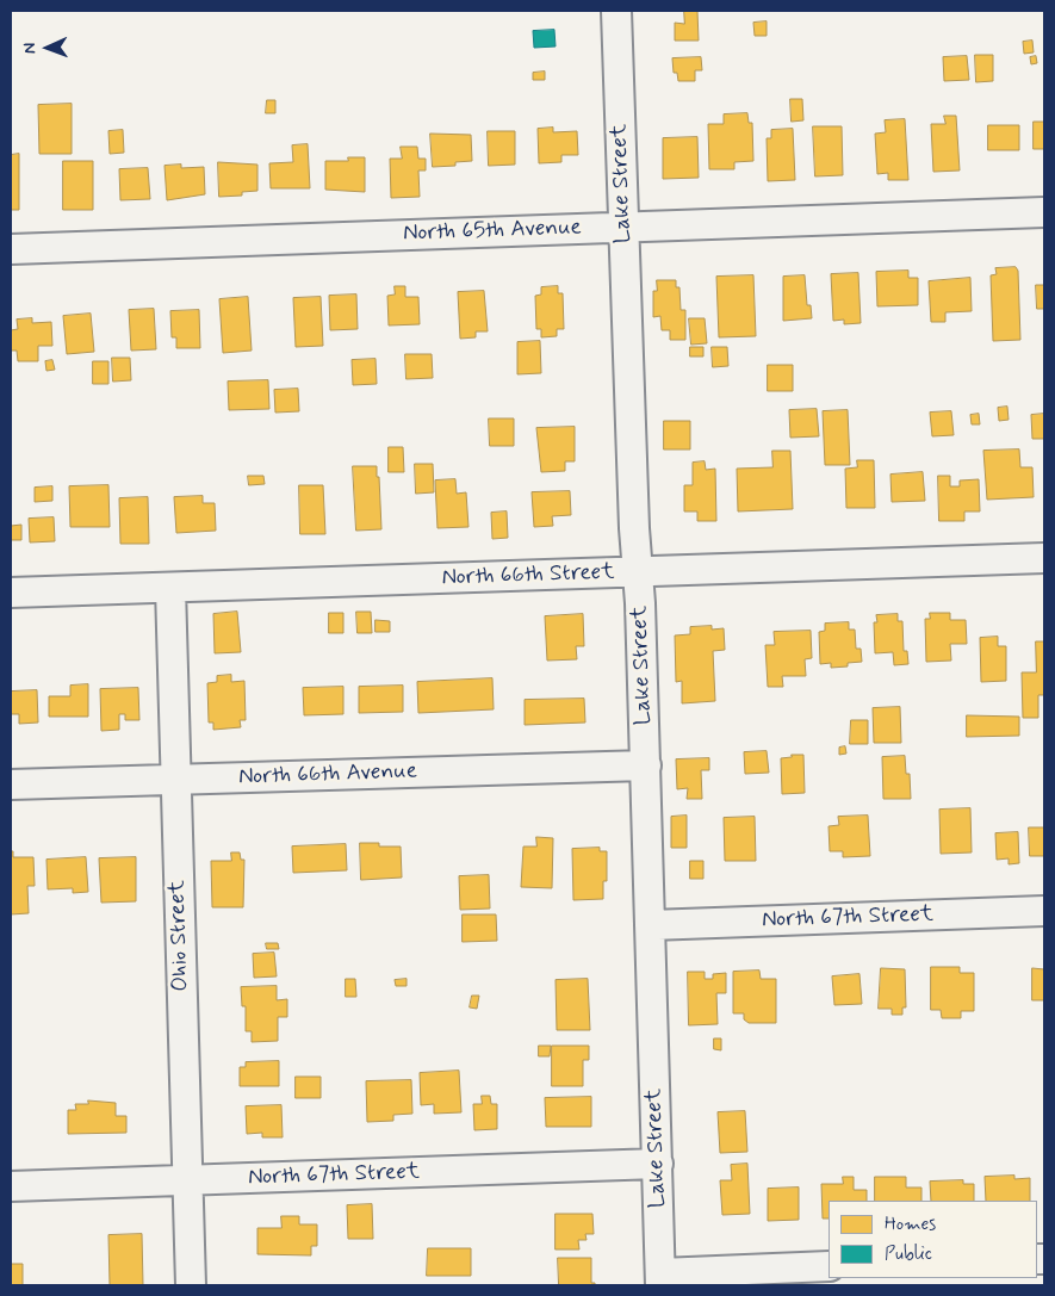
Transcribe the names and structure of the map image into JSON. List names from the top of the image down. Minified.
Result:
{"streets":{"street":["Lake Street","North 65th Avenue","North 66th Street","North 66th Avenue","North 67th Street","Ohio Street"]},"crossings":[["Lake Street","North 65th Avenue"],["Lake Street","North 66th Street"],["Lake Street","North 66th Avenue"],["Lake Street","North 67th Street"],["North 66th Street","Ohio Street"],["North 66th Avenue","Ohio Street"],["North 67th Street","Ohio Street"]],"legend":["Homes","Public"],"north":"left"}
